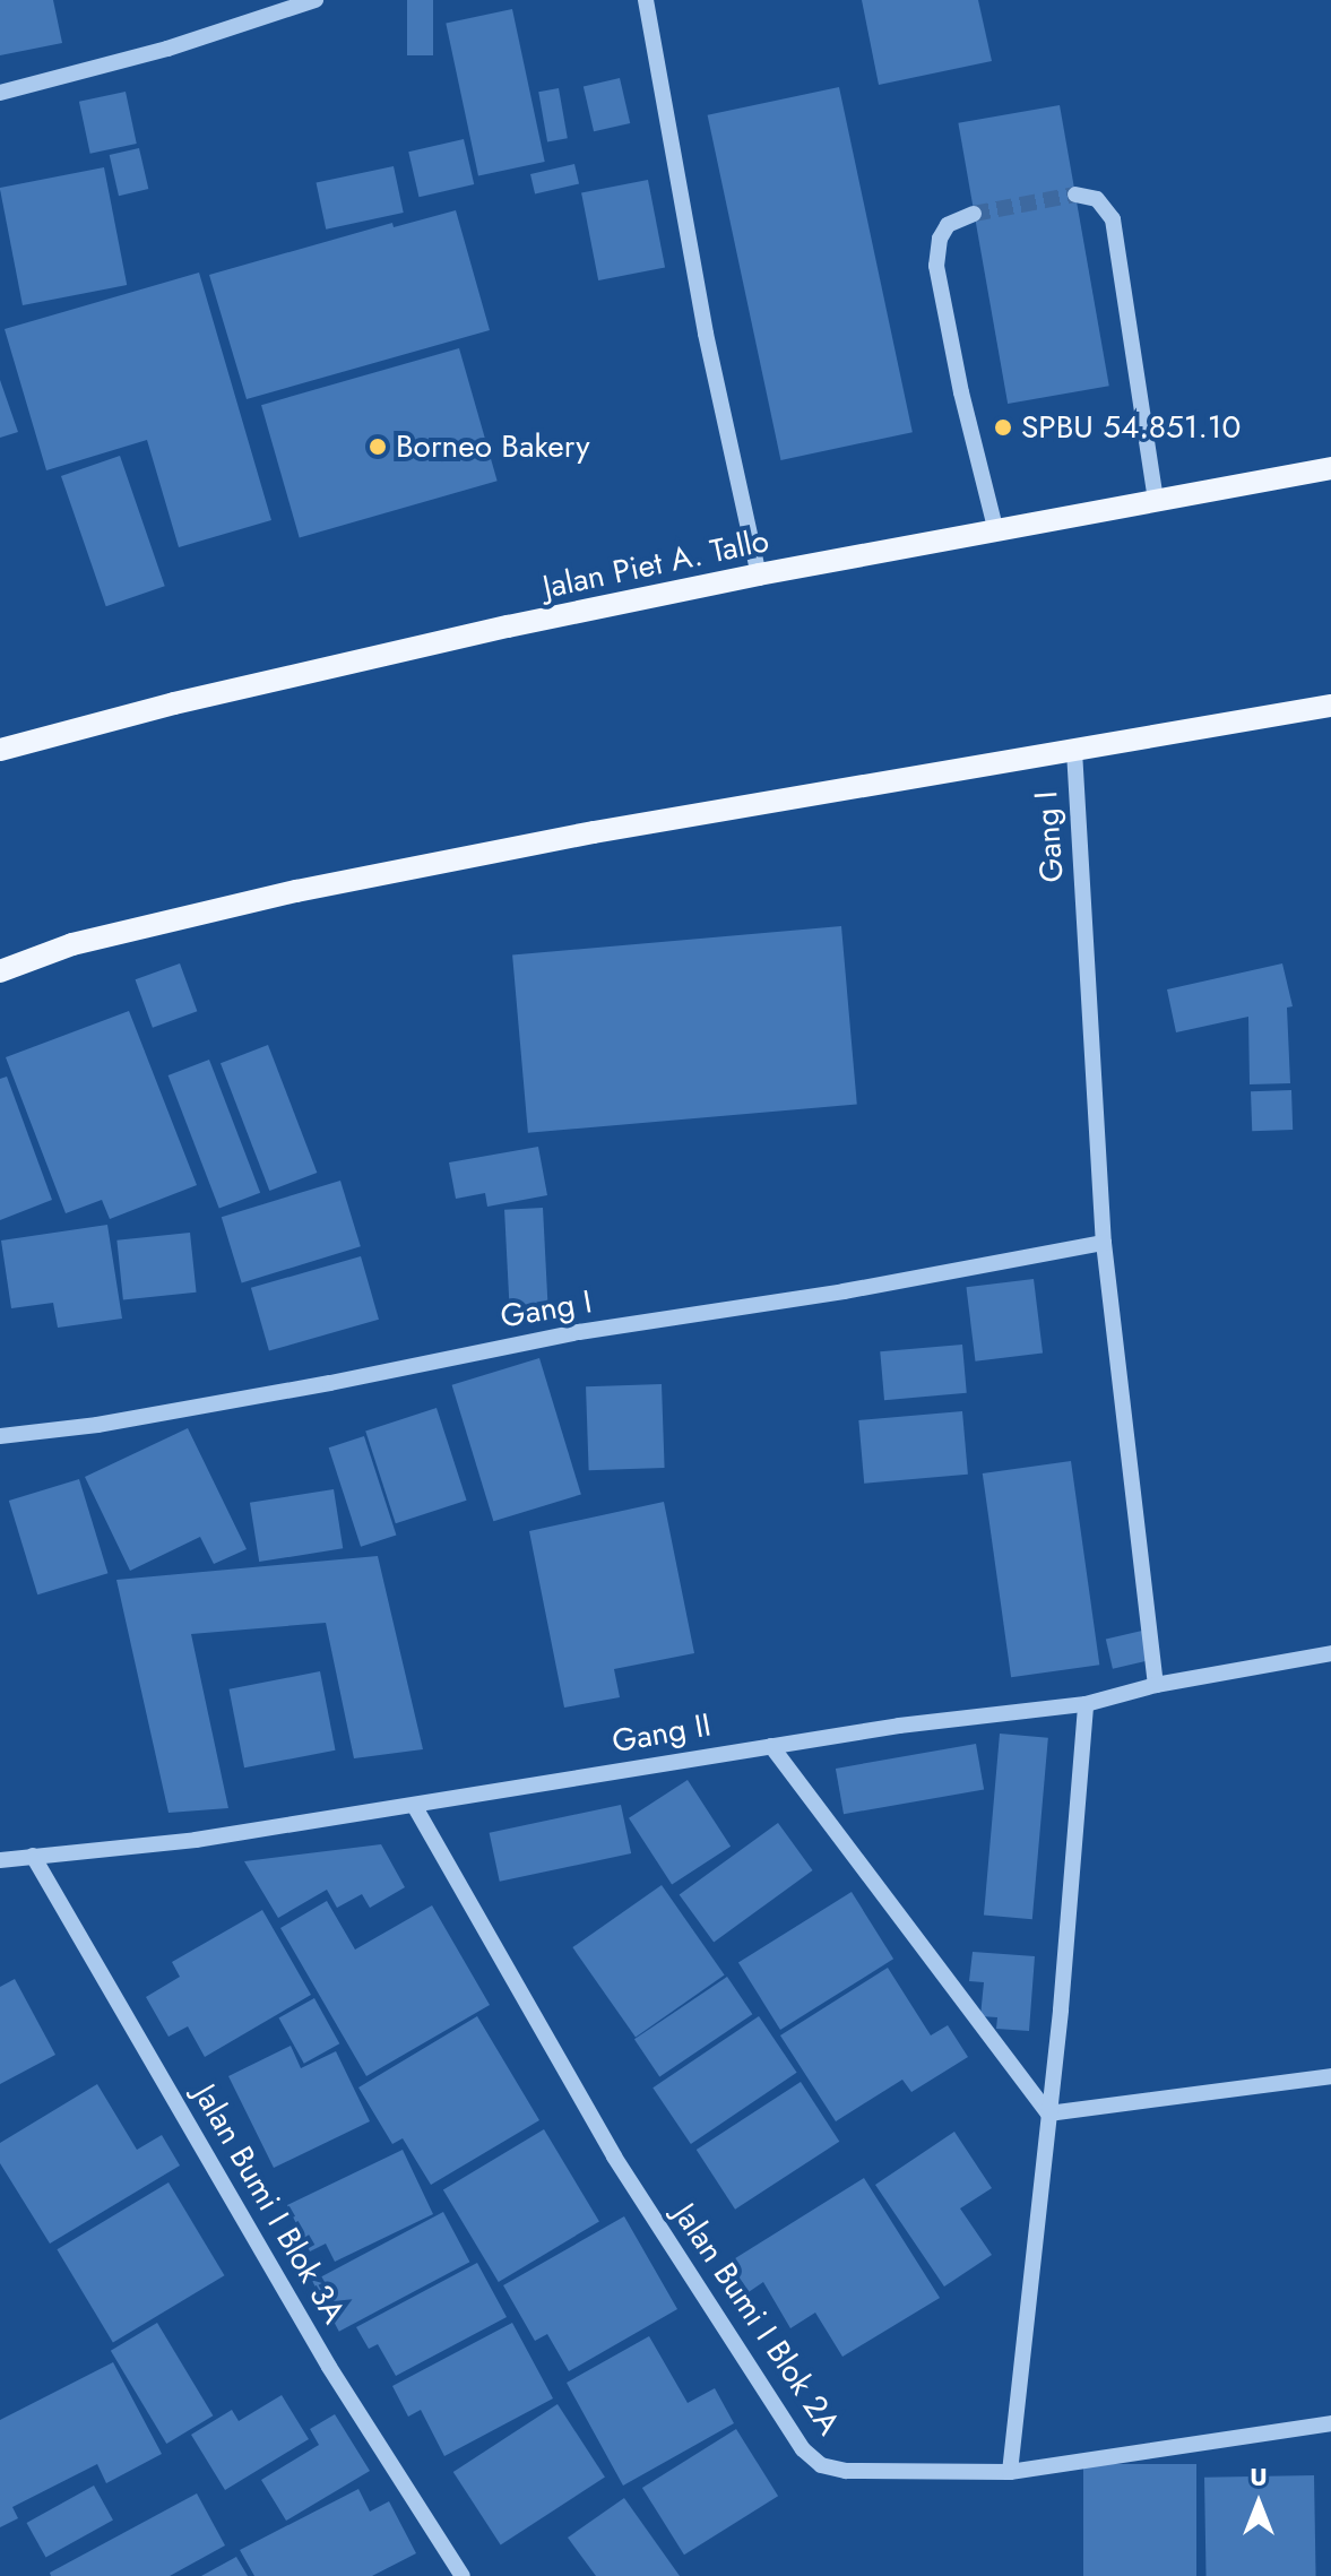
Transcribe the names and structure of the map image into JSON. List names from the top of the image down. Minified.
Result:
{"streets":{"main road":["Jalan Piet A. Tallo"],"street":["Gang I","Gang II","Jalan Bumi I Blok 3A","Jalan Bumi I Blok 2A"]},"crossings":[["Gang I","Gang II"],["Gang II","Jalan Bumi I Blok 3A"],["Gang II","Jalan Bumi I Blok 2A"]],"places":["SPBU 54.851.10","Borneo Bakery"],"north":"top"}
